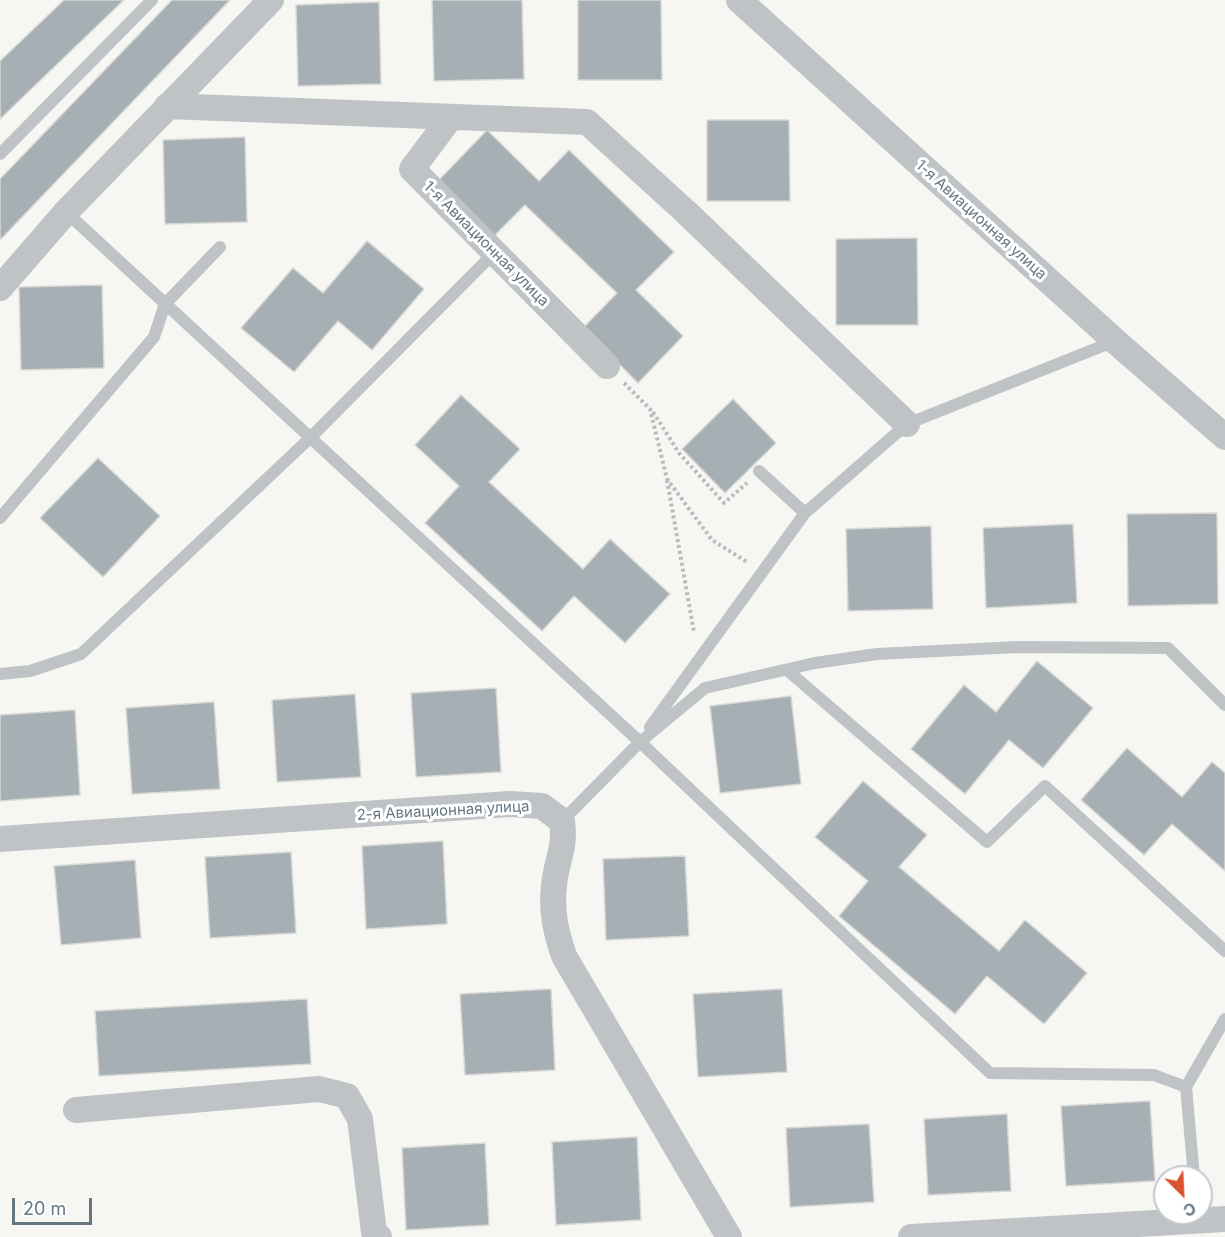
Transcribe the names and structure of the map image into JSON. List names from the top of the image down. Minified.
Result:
{"streets":{"street":["1-я Авиационная улица","2-я Авиационная улица"]},"scale_bar":"20 m","north":"bottom right"}
